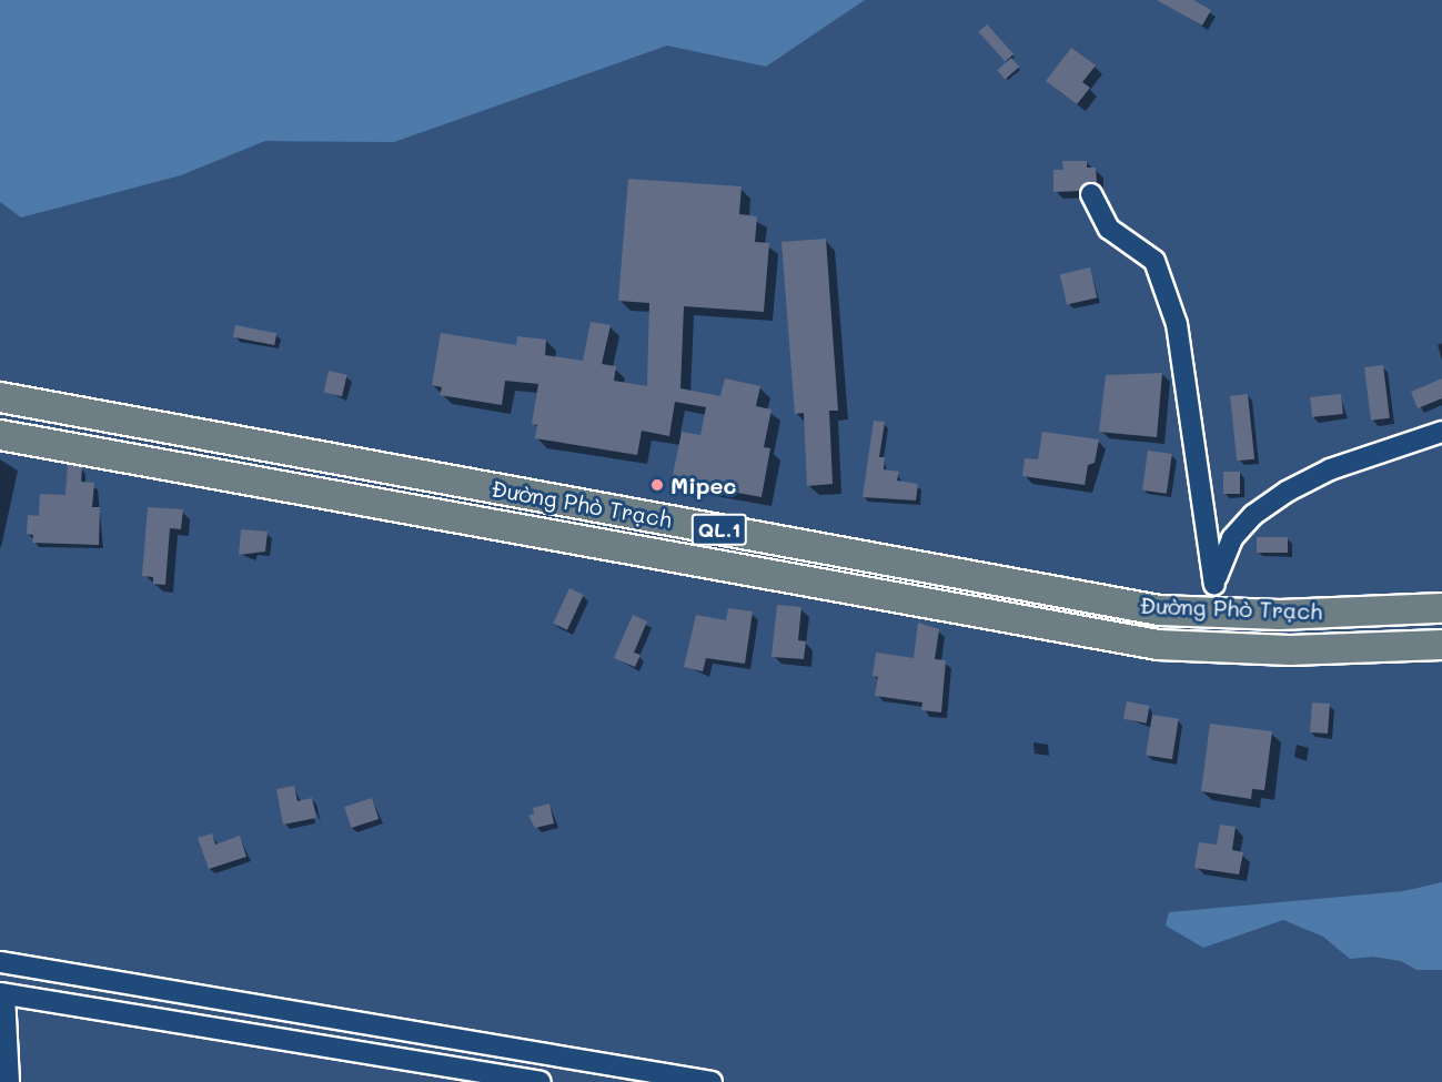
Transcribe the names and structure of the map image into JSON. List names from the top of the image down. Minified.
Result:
{"streets":{"highway":["Đường Phò Trạch","QL.1"]},"places":["Mipec"]}
